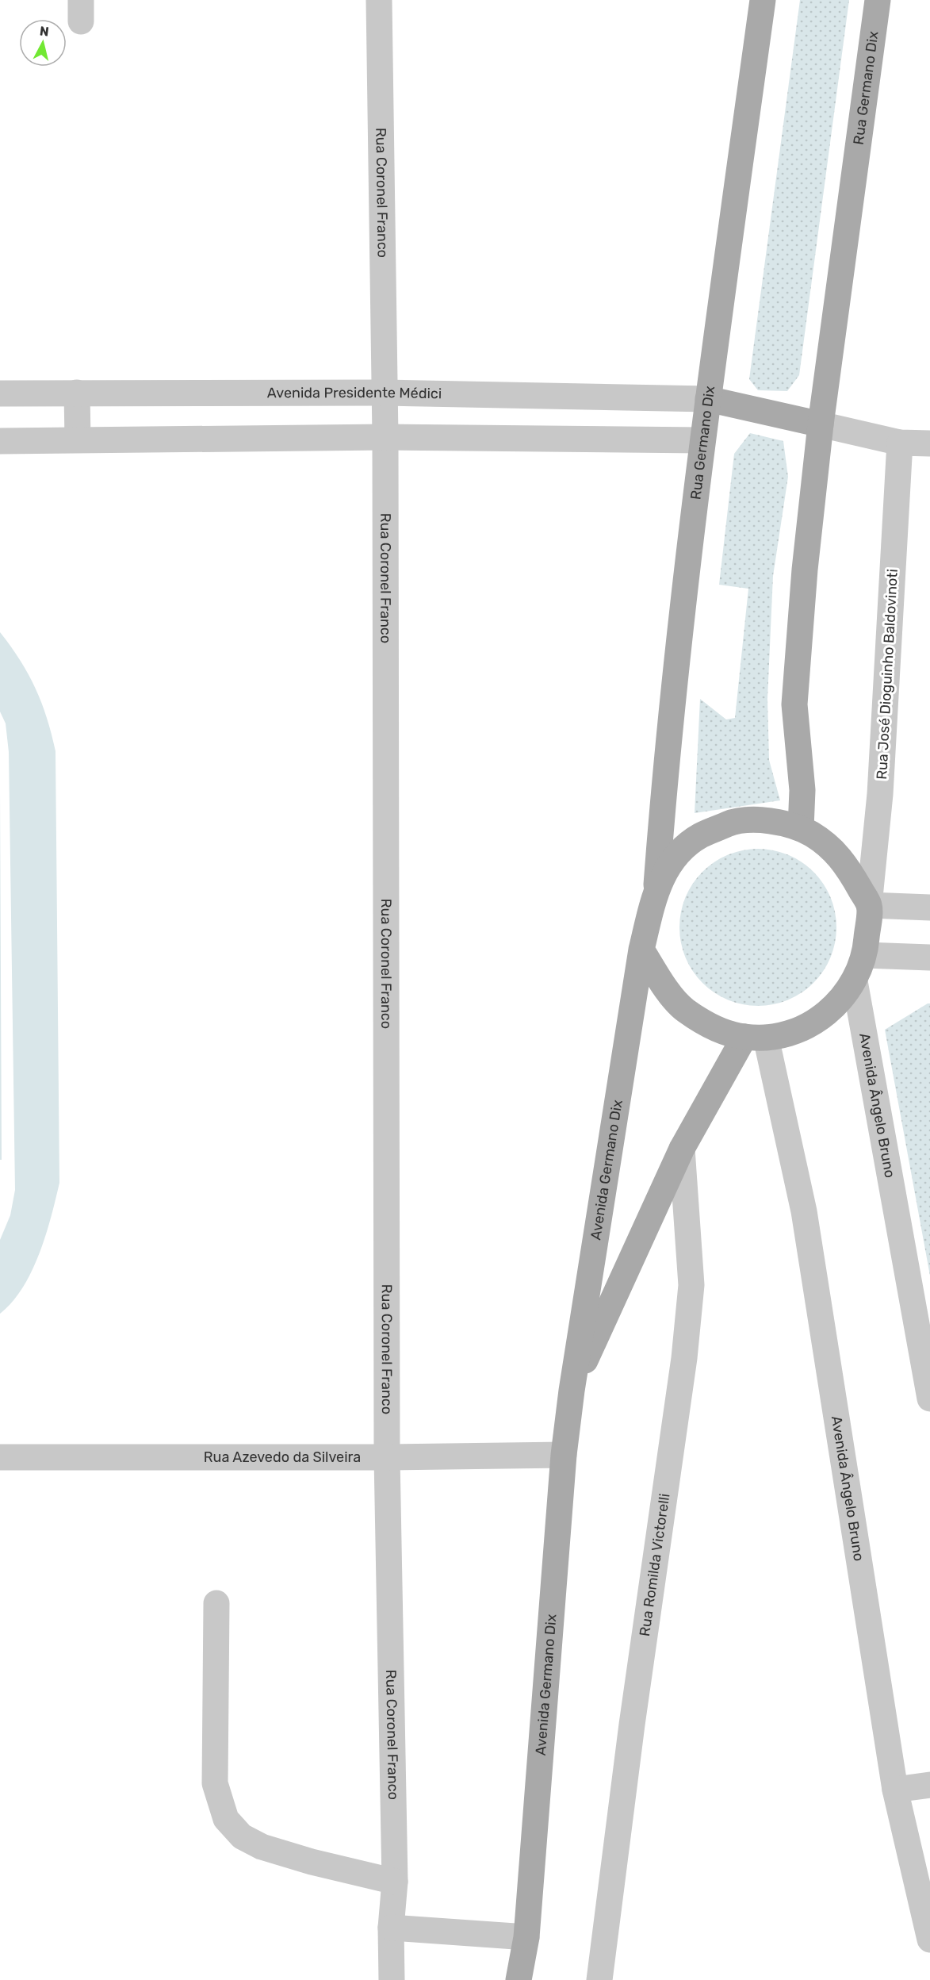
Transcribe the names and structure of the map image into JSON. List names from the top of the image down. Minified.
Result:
{"streets":{"main road":["Rua Germano Dix","Avenida Germano Dix"],"street":["Rua Coronel Franco","Avenida Presidente Médici","Rua José Dioguinho Baldovinoti","Avenida Ângelo Bruno","Rua Azevedo da Silveira","Rua Romilda Victorelli"]},"crossings":[["Rua Germano Dix","Avenida Presidente Médici"],["Rua Germano Dix","Avenida Germano Dix"],["Rua Coronel Franco","Avenida Presidente Médici"],["Rua Coronel Franco","Rua Azevedo da Silveira"],["Avenida Ângelo Bruno","Avenida Germano Dix"],["Avenida Germano Dix","Rua Azevedo da Silveira"],["Avenida Germano Dix","Rua Romilda Victorelli"]],"north":"top"}
